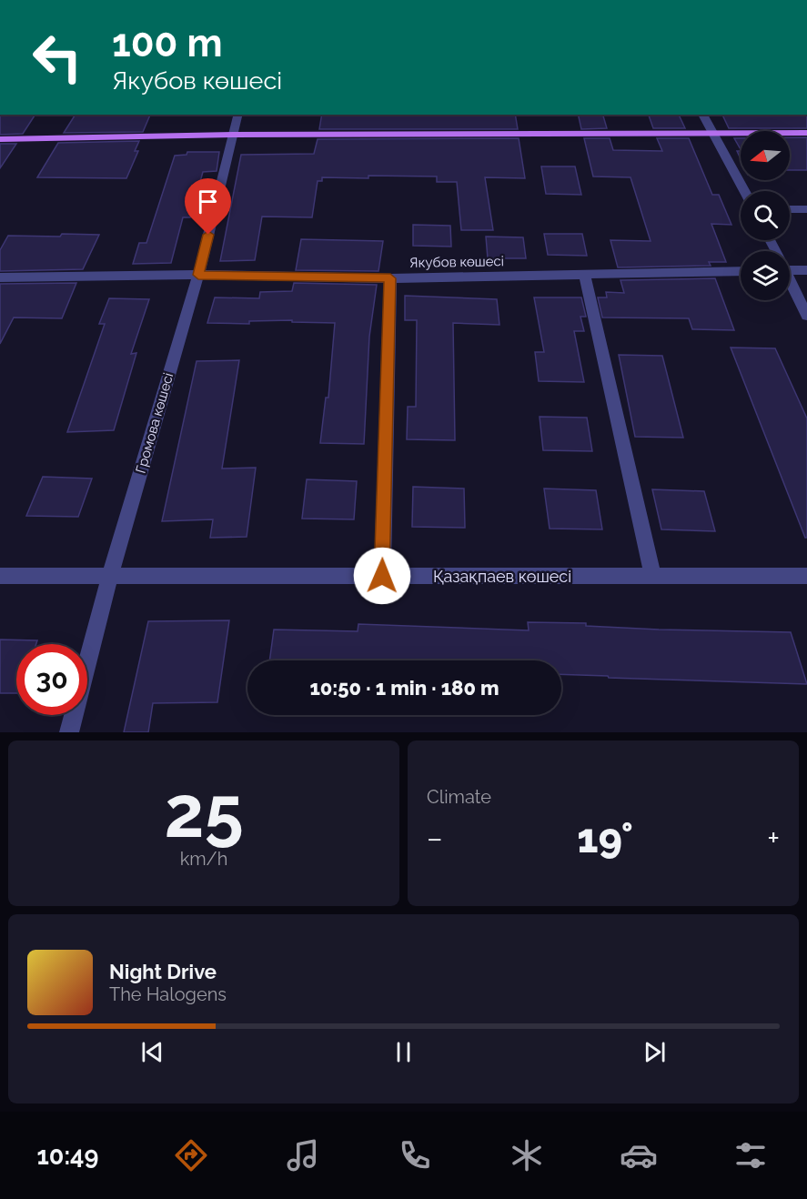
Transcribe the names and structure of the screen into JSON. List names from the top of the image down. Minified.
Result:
{"streets":{"street":["Якубов көшесі","Громова көшесі","Қазақпаев көшесі"]},"crossings":[["Якубов көшесі","Громова көшесі"],["Громова көшесі","Қазақпаев көшесі"]],"north":"left","page":{"turn":["100 m","Якубов көшесі"],"limit":"30","trip":"10:50 · 1 min · 180 m","tile":[["25","km/h"],"Climate"],"heat":["−","19°","+"],"song":["Night Drive","The Halogens"],"tabs":"10:49"}}
